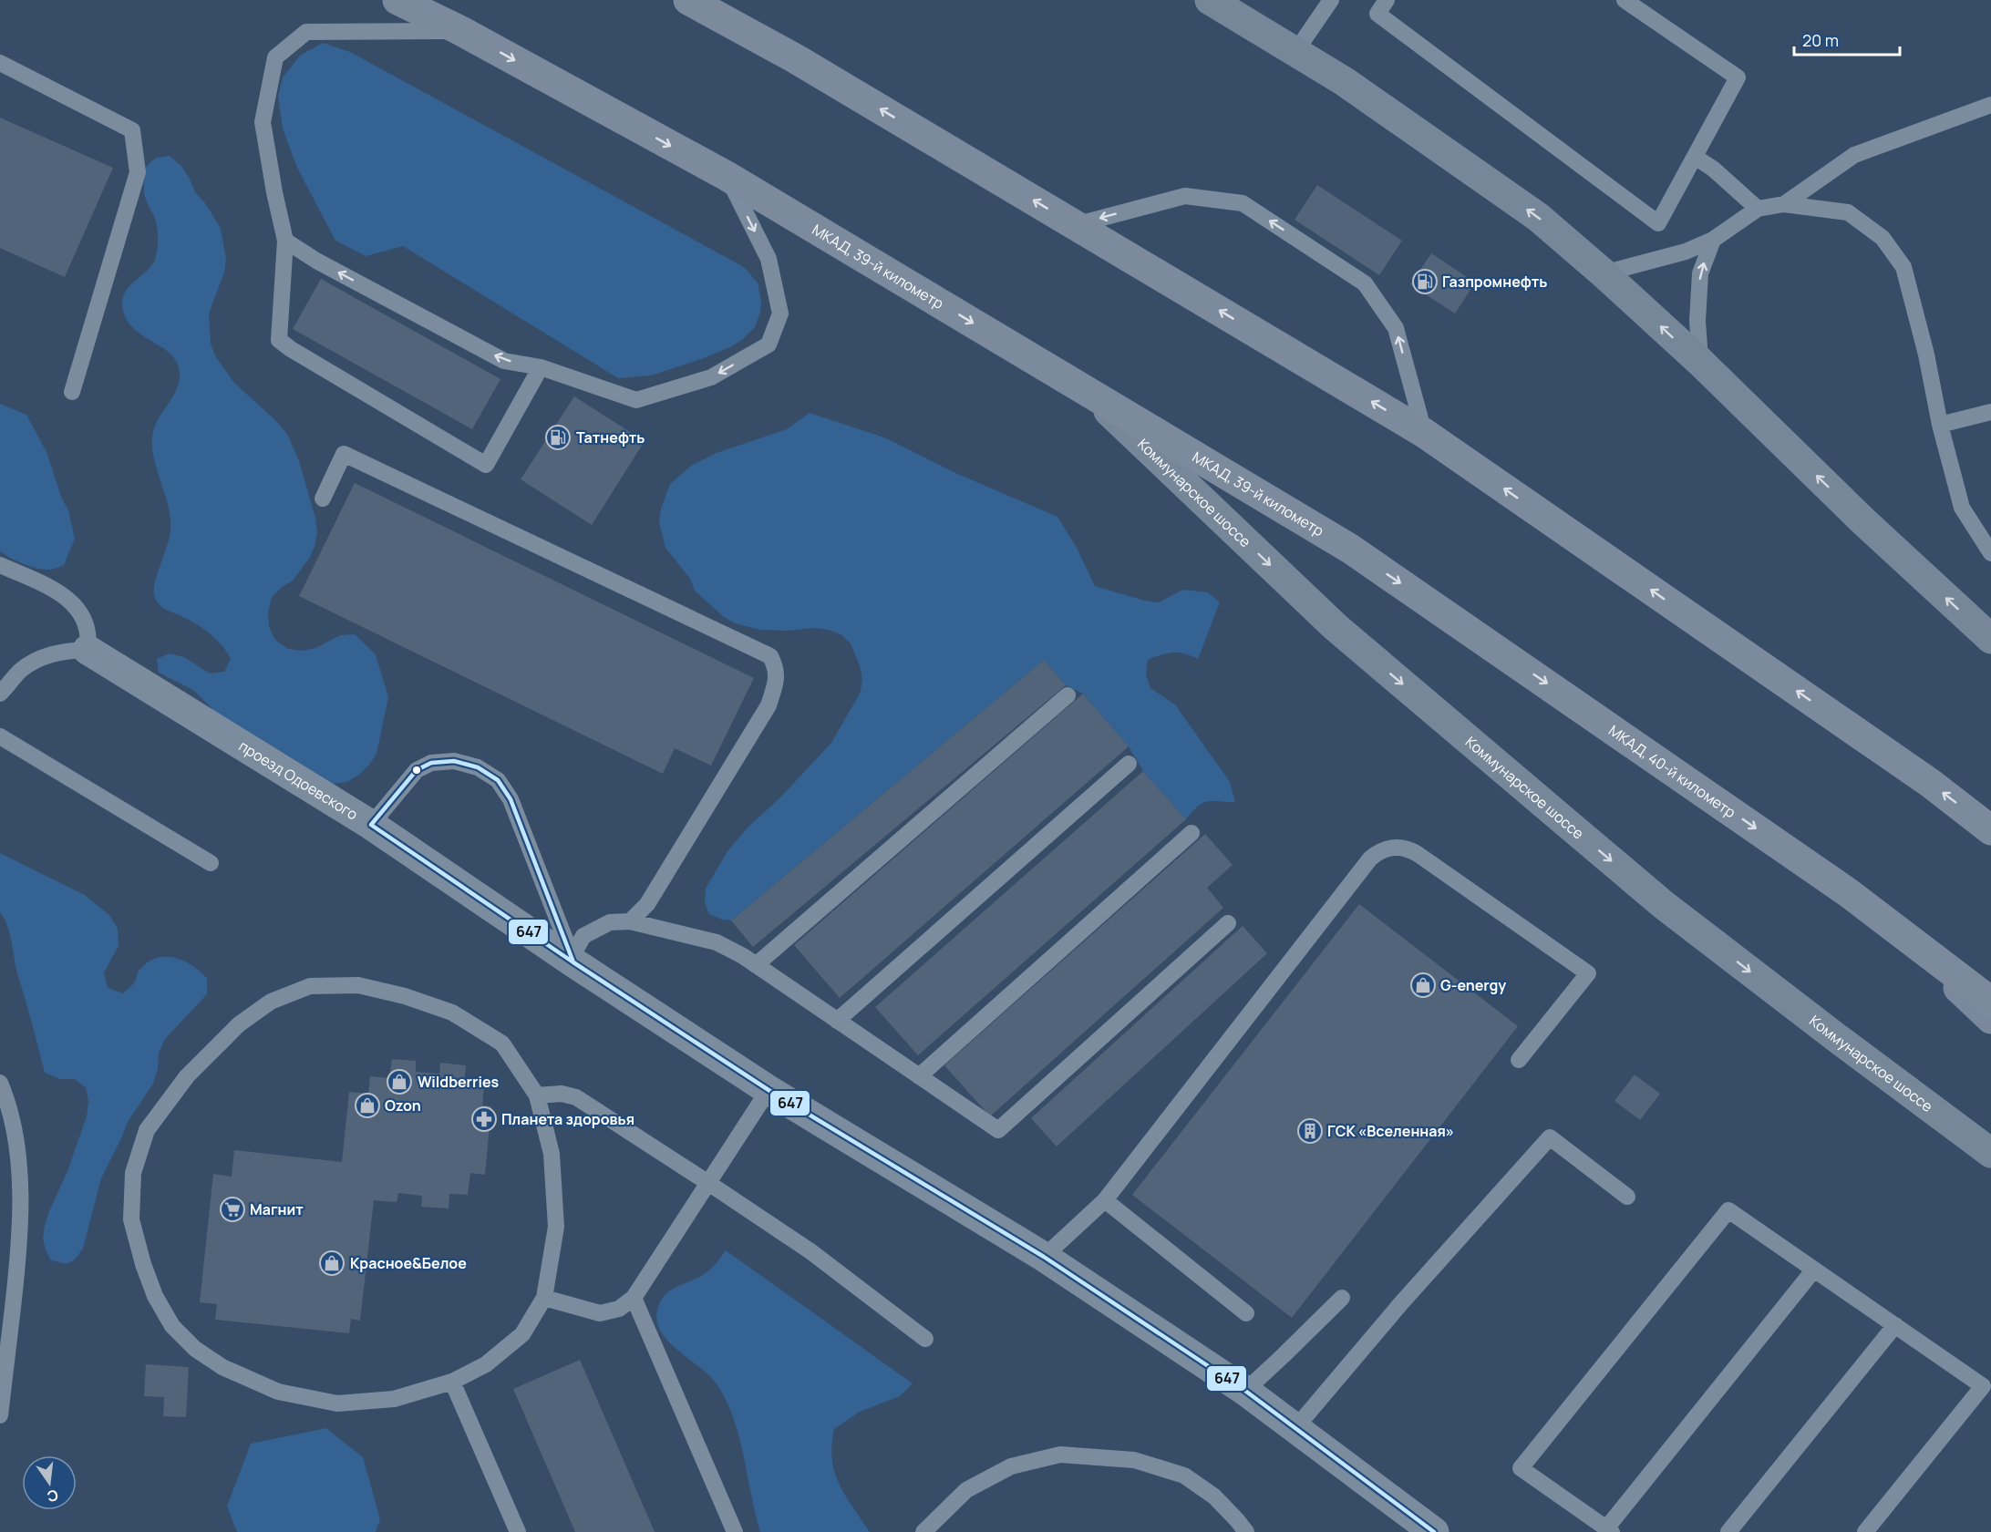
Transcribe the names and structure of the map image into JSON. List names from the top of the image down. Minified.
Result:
{"streets":{"highway":["МКАД, 39-й километр","МКАД, 40-й километр"],"main road":["Коммунарское шоссе"],"street":["проезд Одоевского"]},"crossings":[["МКАД, 39-й километр","Коммунарское шоссе"],["МКАД, 39-й километр","МКАД, 40-й километр"]],"one_way":["Коммунарское шоссе"],"places":{"fuel station":["Газпромнефть","Татнефть"],"shop":["G-energy","Wildberries","Ozon","Красное&Белое"],"pharmacy":["Планета здоровья"],"building":["ГСК «Вселенная»"],"supermarket":["Магнит"]},"lines":["transit line 647"],"scale_bar":"20 m","north":"bottom"}
